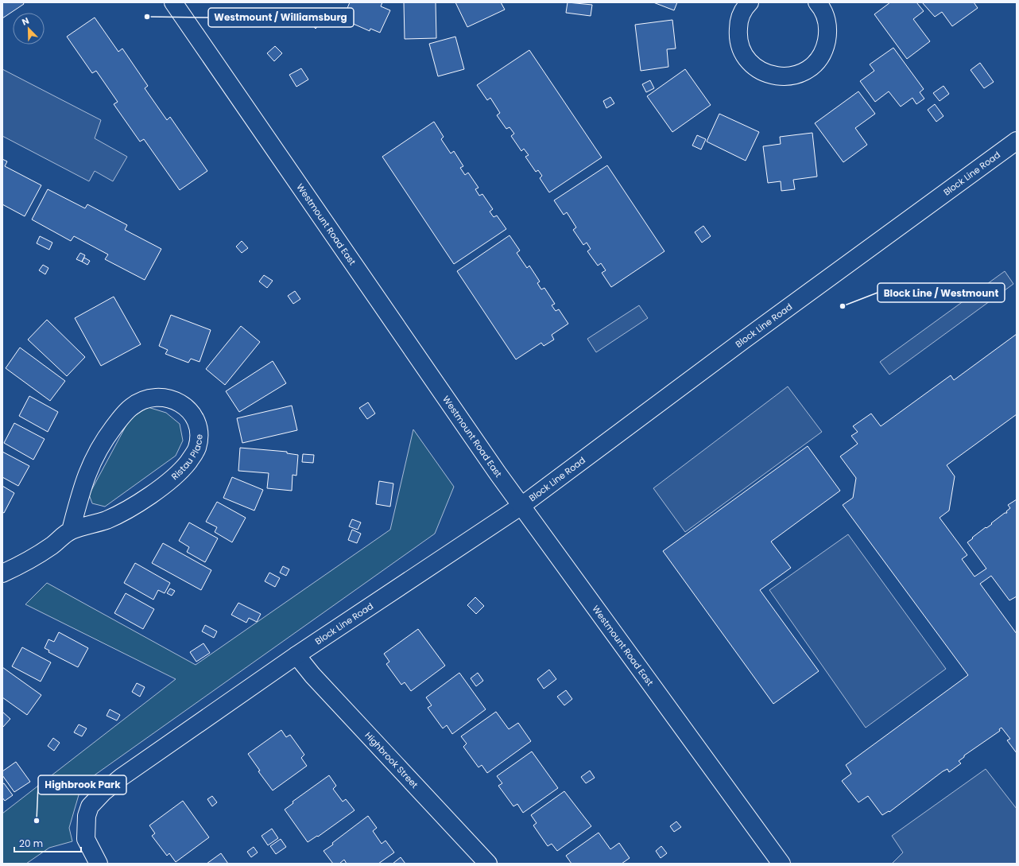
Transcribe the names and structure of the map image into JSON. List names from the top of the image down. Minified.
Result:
{"streets":{"street":["Block Line Road","Westmount Road East","Ristau Place","Highbrook Street"]},"crossings":[["Block Line Road","Westmount Road East"],["Block Line Road","Highbrook Street"]],"places":["Westmount / Williamsburg","Block Line / Westmount","Highbrook Park"],"scale_bar":"20 m","north":"top left"}
